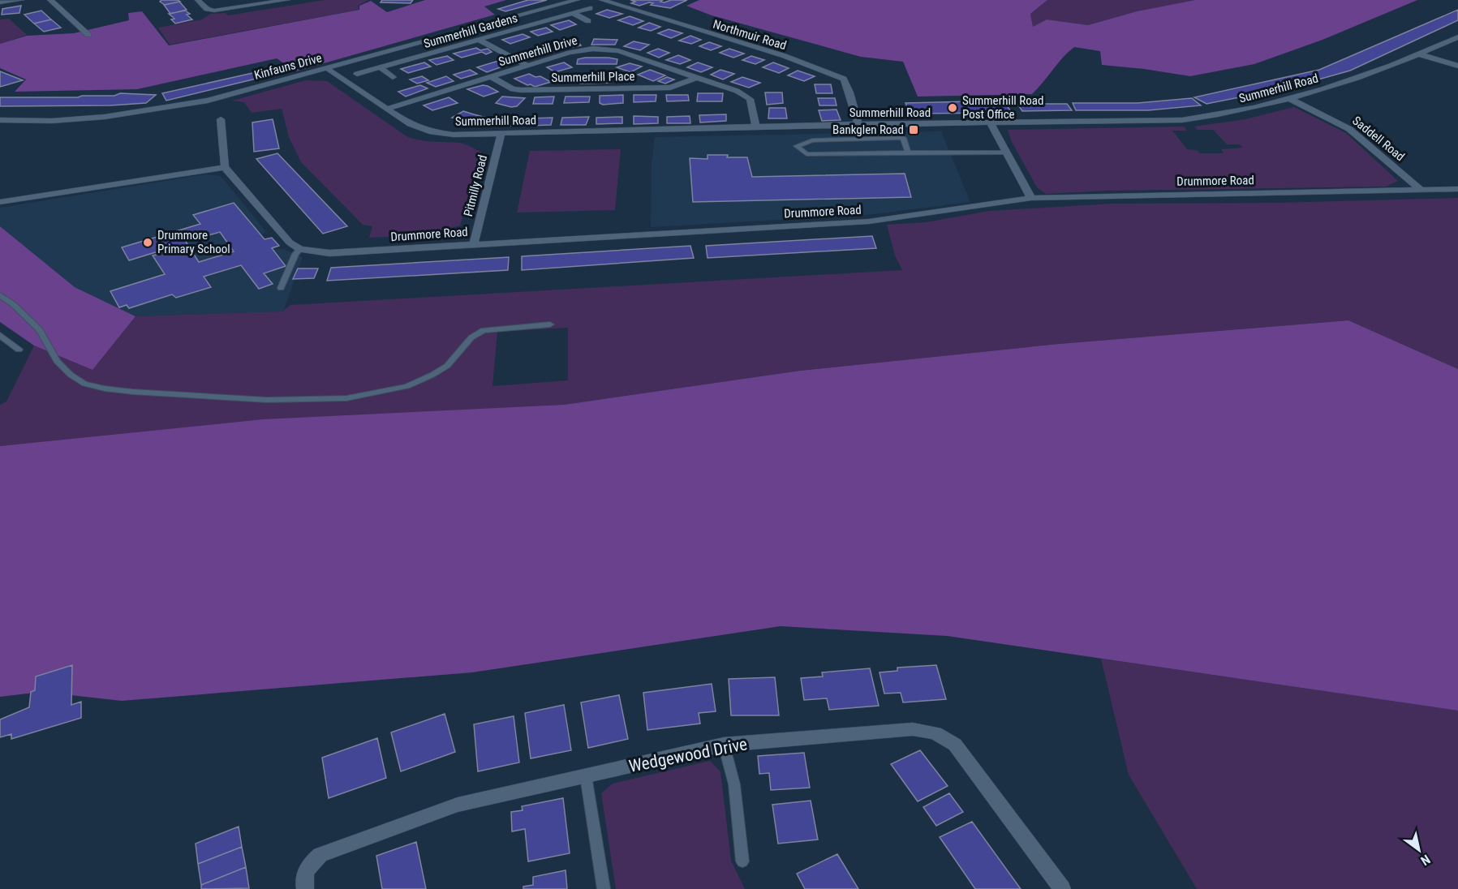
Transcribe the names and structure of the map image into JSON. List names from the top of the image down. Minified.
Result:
{"streets":{"street":["Summerhill Gardens","Northmuir Road","Summerhill Drive","Kinfauns Drive","Summerhill Place","Summerhill Road","Saddell Road","Drummore Road","Pitmilly Road","Wedgewood Drive"]},"crossings":[["Northmuir Road","Summerhill Road"],["Summerhill Drive","Summerhill Place"],["Summerhill Drive","Summerhill Road"],["Kinfauns Drive","Summerhill Road"],["Summerhill Road","Saddell Road"],["Summerhill Road","Pitmilly Road"],["Saddell Road","Drummore Road"],["Drummore Road","Pitmilly Road"]],"places":{"other":["Summerhill Road Post Office","Drummore Primary School"],"transit":["Bankglen Road"]},"north":"bottom right"}
